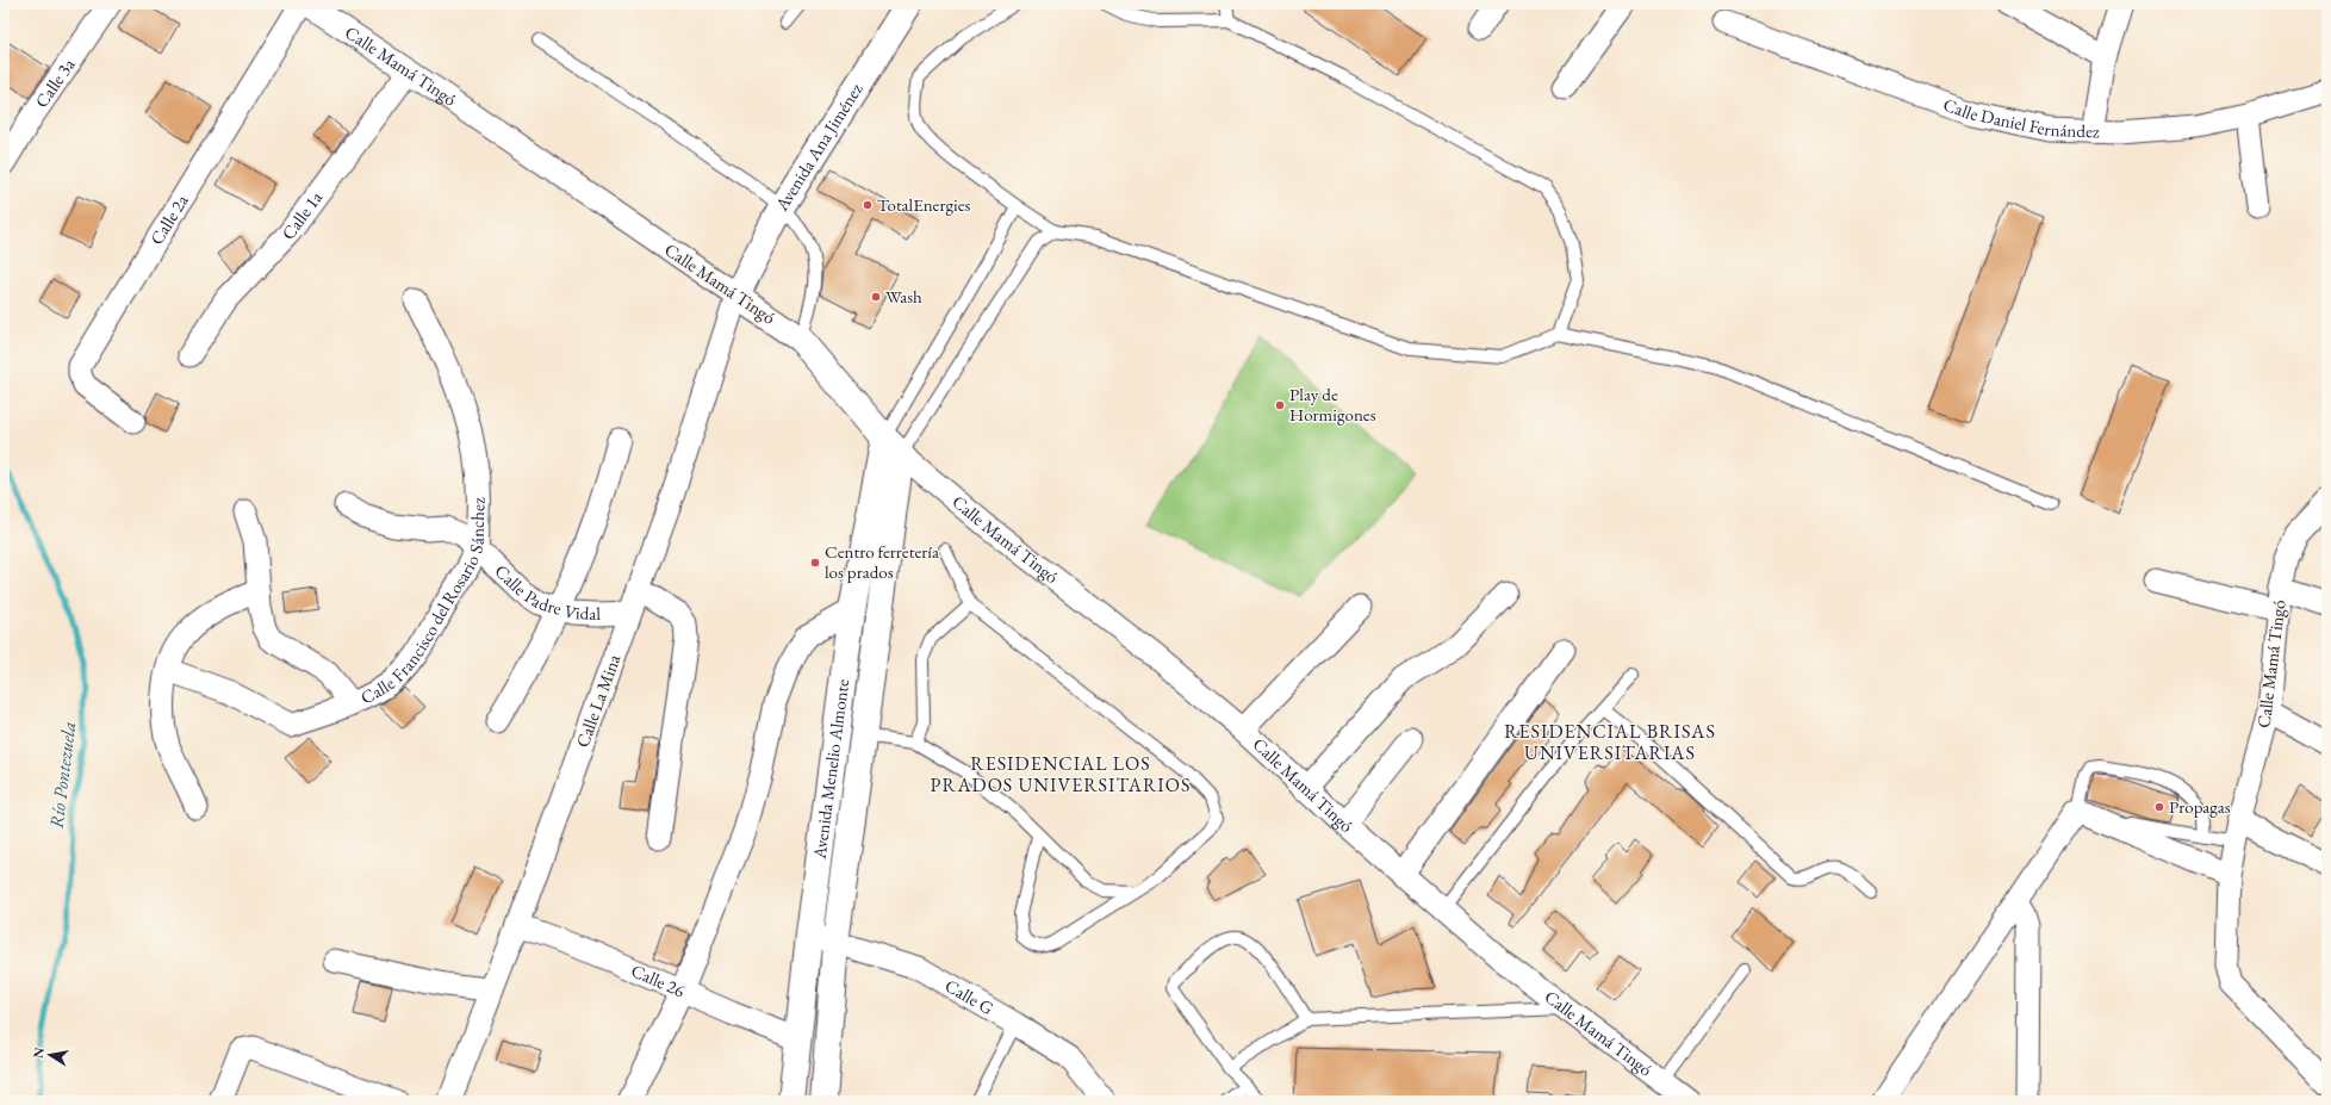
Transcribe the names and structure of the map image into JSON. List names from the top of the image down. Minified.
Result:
{"streets":{"street":["Calle Mamá Tingó","Calle 3a","Calle Daniel Fernández","Avenida Ana Jiménez","Calle 1a","Calle 2a","Calle Padre Vidal","Calle Francisco del Rosario Sánchez","Calle La Mina","Avenida Menelio Almonte","Calle 26","Calle G"]},"crossings":[["Calle Mamá Tingó","Avenida Ana Jiménez"],["Calle Mamá Tingó","Calle 1a"],["Calle Mamá Tingó","Calle La Mina"],["Calle Mamá Tingó","Avenida Menelio Almonte"],["Avenida Ana Jiménez","Calle La Mina"],["Calle Padre Vidal","Calle Francisco del Rosario Sánchez"],["Calle Padre Vidal","Calle La Mina"],["Calle La Mina","Calle 26"],["Avenida Menelio Almonte","Calle 26"],["Avenida Menelio Almonte","Calle G"]],"districts":["RESIDENCIAL BRISAS UNIVERSITARIAS","RESIDENCIAL LOS PRADOS UNIVERSITARIOS"],"water":["Río Pontezuela"],"places":["TotalEnergies","Wash","Play de Hormigones","Centro ferretería los prados","Propagas"],"north":"left"}
